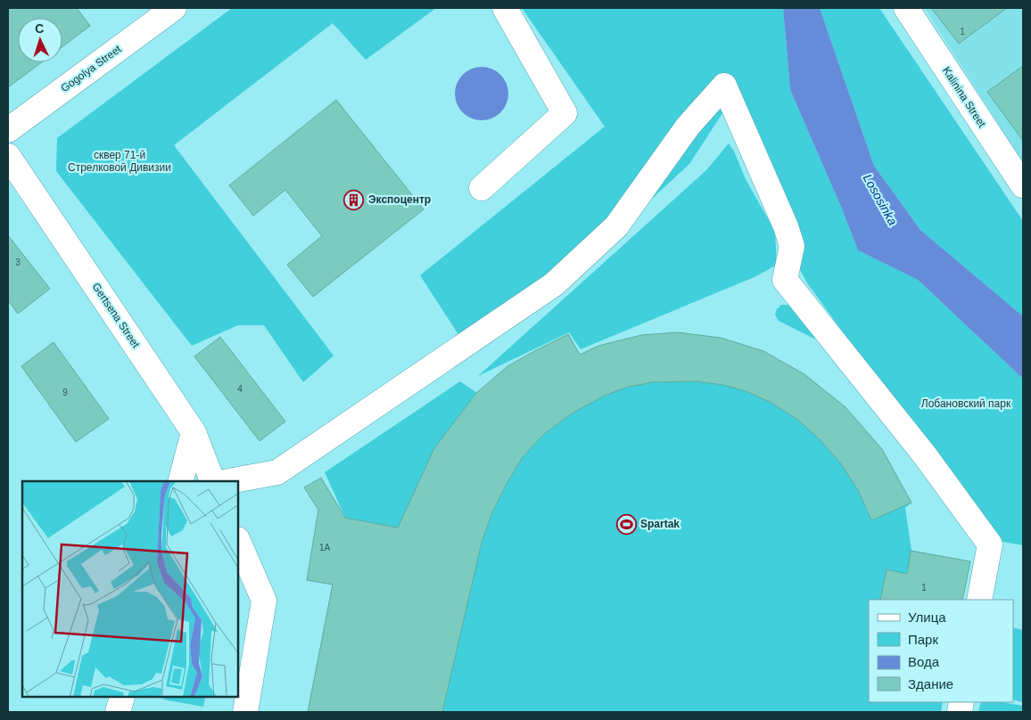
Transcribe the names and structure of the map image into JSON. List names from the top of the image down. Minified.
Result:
{"streets":{"street":["Gogolya Street","Kalinina Street","Gertsena Street"]},"water":["Lososinka"],"parks":["сквер 71-й Стрелковой Дивизии","Лобановский парк"],"places":{"building":["Экспоцентр"],"sports":["Spartak"]},"house_numbers":["1","3","4","9","1А","1"],"legend":["Улица","Парк","Вода","Здание"],"north":"top"}
